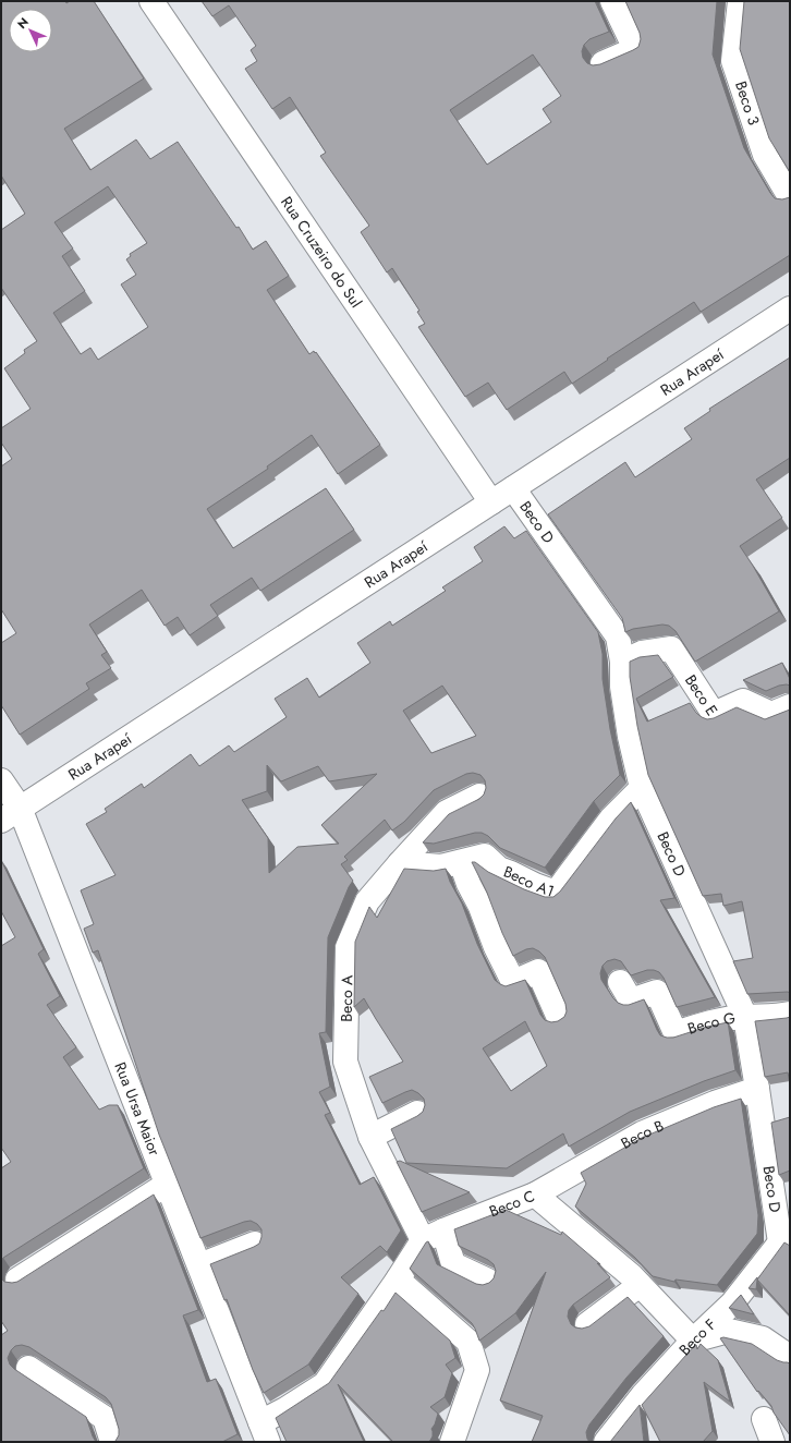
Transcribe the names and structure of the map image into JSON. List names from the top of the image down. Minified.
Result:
{"streets":{"street":["Beco 3","Rua Cruzeiro do Sul","Rua Arapeí","Beco D","Beco E","Beco A1","Beco A","Beco G","Rua Ursa Maior","Beco B","Beco C","Beco F"]},"crossings":[["Rua Cruzeiro do Sul","Rua Arapeí"],["Rua Arapeí","Beco D"],["Rua Arapeí","Rua Ursa Maior"],["Beco D","Beco E"],["Beco D","Beco A1"],["Beco D","Beco G"],["Beco D","Beco B"],["Beco D","Beco F"],["Beco A1","Beco A"],["Beco A","Beco C"],["Beco B","Beco C"],["Beco C","Beco F"]],"north":"top left"}
